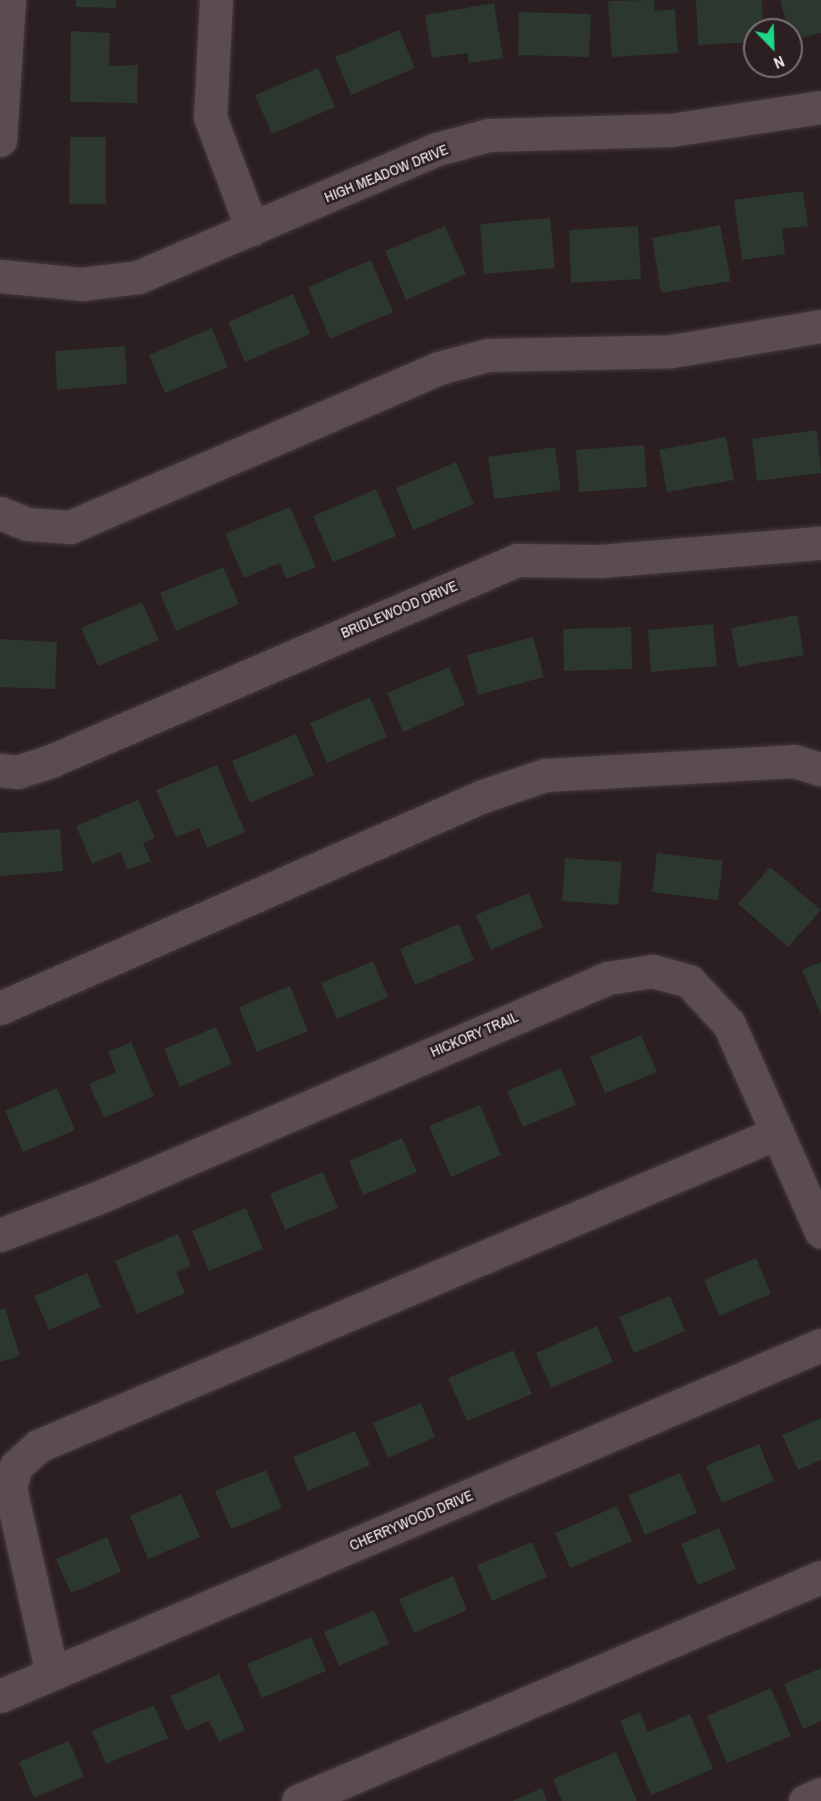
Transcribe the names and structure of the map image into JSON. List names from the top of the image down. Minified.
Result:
{"streets":{"street":["HIGH MEADOW DRIVE","BRIDLEWOOD DRIVE","HICKORY TRAIL","CHERRYWOOD DRIVE"]},"north":"bottom right"}
